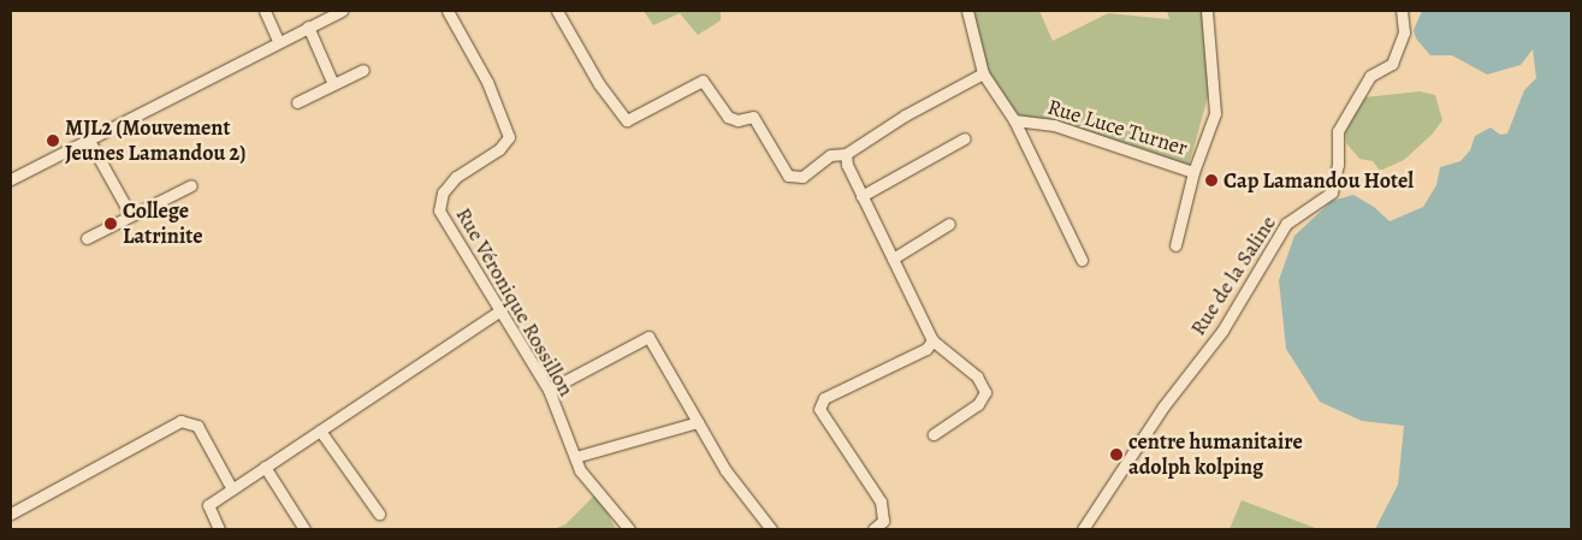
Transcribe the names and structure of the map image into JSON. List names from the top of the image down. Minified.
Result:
{"streets":{"street":["Rue Luce Turner","Rue de la Saline","Rue Véronique Rossillon"]},"places":["MJL2 (Mouvement Jeunes Lamandou 2)","Cap Lamandou Hotel","College Latrinite","centre humanitaire adolph kolping"]}
